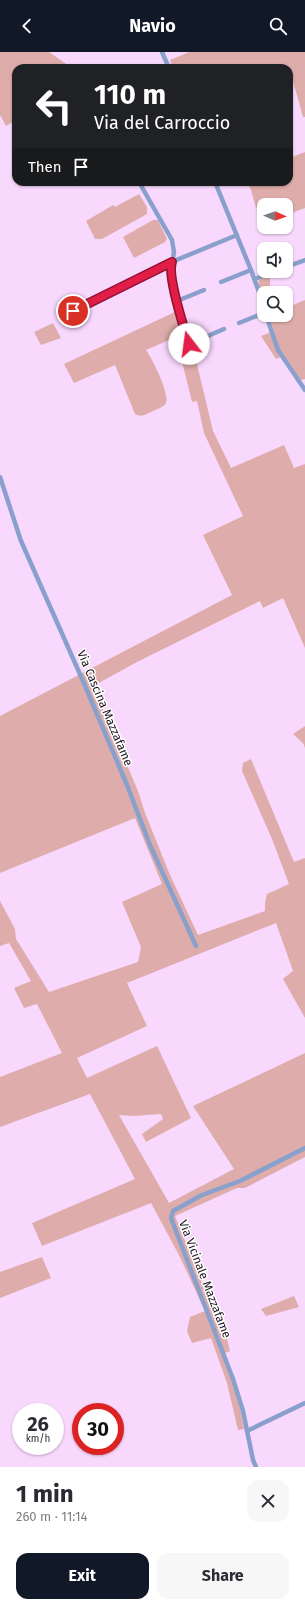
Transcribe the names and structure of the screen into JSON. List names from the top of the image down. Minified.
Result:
{"streets":{"street":["Via Cascina Mazzafame","Via Vicinale Mazzafame"]},"north":"right","page":{"header":"Navio","turn":["110 m","Via del Carroccio"],"then":"Then","speed":"26 km/h","limit":"30","heading":["1 min","260 m · 11:14"],"buttons":["Exit","Share"]}}
